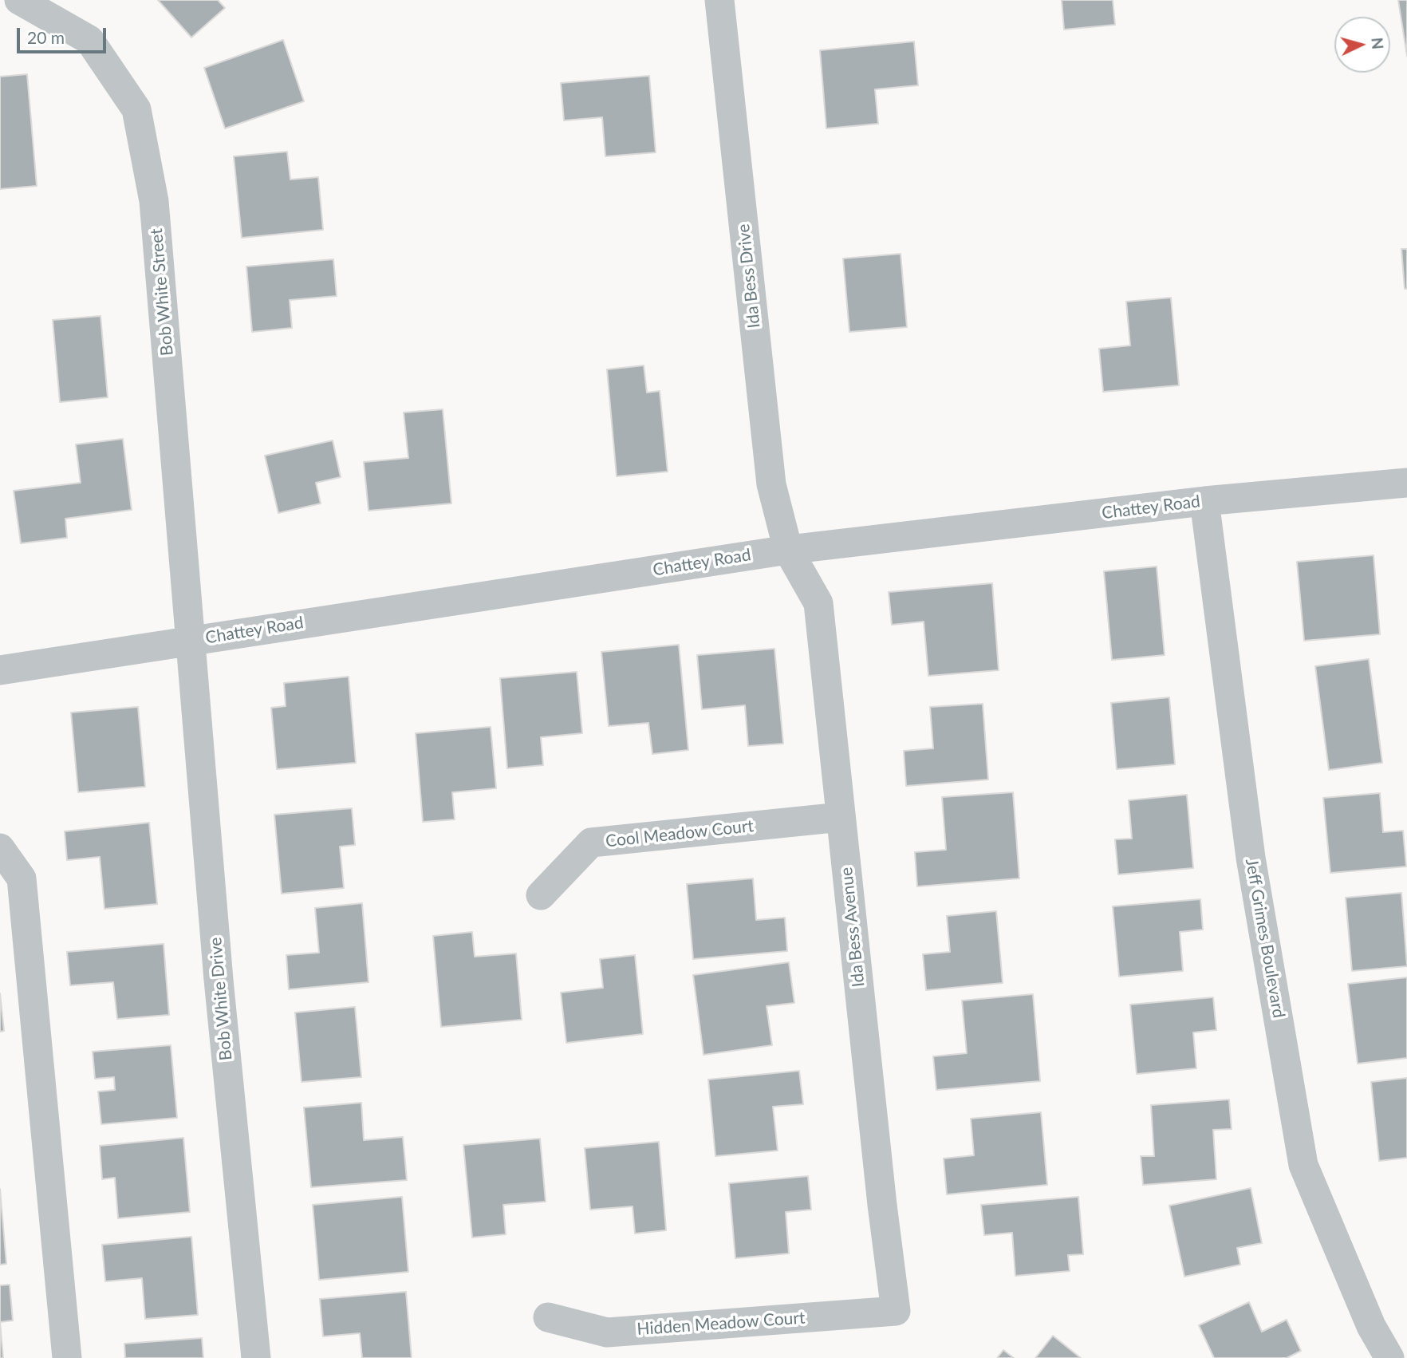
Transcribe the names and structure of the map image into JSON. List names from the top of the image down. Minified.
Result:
{"streets":{"street":["Ida Bess Drive","Bob White Street","Chattey Road","Cool Meadow Court","Ida Bess Avenue","Jeff Grimes Boulevard","Bob White Drive","Hidden Meadow Court"]},"crossings":[["Ida Bess Drive","Chattey Road"],["Ida Bess Drive","Ida Bess Avenue"],["Bob White Street","Chattey Road"],["Bob White Street","Bob White Drive"],["Chattey Road","Ida Bess Avenue"],["Chattey Road","Jeff Grimes Boulevard"],["Chattey Road","Bob White Drive"],["Cool Meadow Court","Ida Bess Avenue"],["Ida Bess Avenue","Hidden Meadow Court"]],"scale_bar":"20 m","north":"right"}
